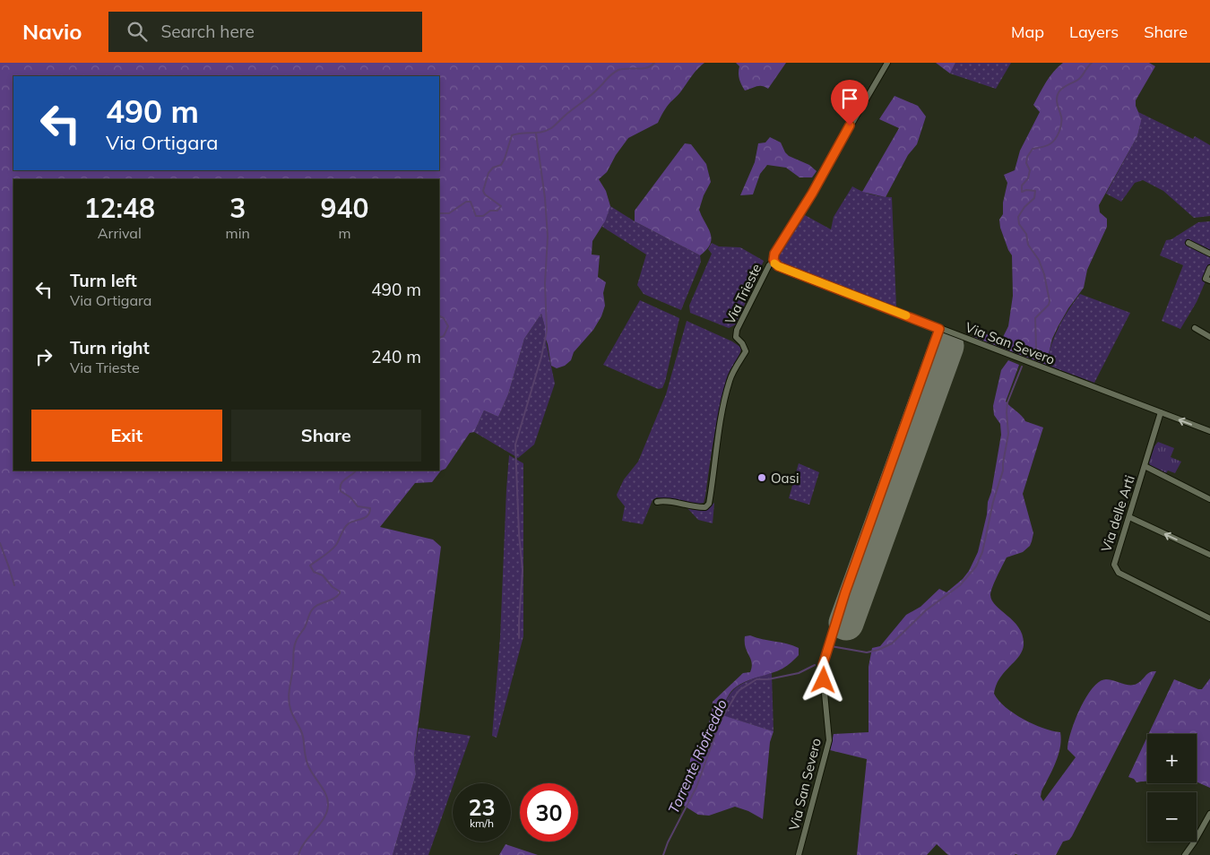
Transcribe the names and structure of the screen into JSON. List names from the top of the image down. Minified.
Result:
{"streets":{"street":["Via Trieste","Via San Severo","Via delle Arti"]},"crossings":[["Via San Severo","Via delle Arti"]],"water":["Torrente Riofreddo"],"places":["Oasi"],"page":{"header":"Navio","search":"Search here","nav":["Map","Layers","Share"],"turn":["490 m","Via Ortigara"],"eta":["12:48","Arrival","3","min","940","m"],"list":[{"name":"Turn left","note":"Via Ortigara","value":"490 m"},{"name":"Turn right","note":"Via Trieste","value":"240 m"}],"buttons":["Exit","Share"],"map_buttons":["+","−"],"speed":"23 km/h","limit":"30"}}
